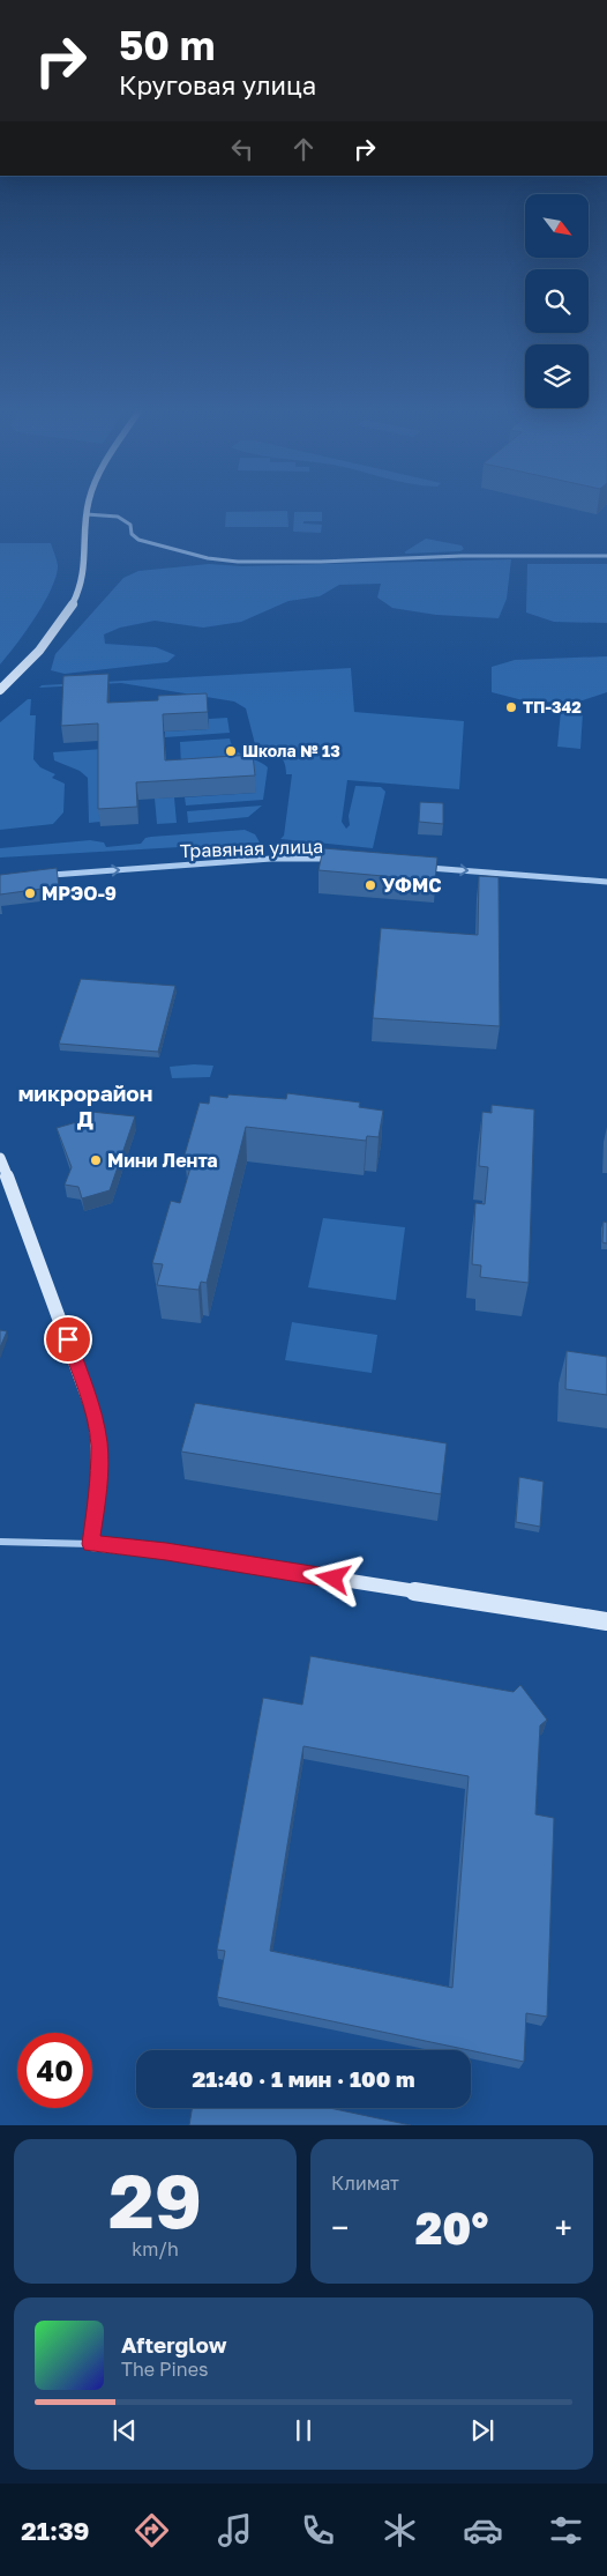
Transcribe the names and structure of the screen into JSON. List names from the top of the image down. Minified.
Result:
{"streets":{"street":["Травяная улица"]},"one_way":["Травяная улица"],"districts":["микрорайон Д"],"places":["ТП-342","Школа № 13","УФМС","МРЭО-9","Мини Лента"],"north":"bottom right","page":{"turn":["50 m","Круговая улица"],"limit":"40","trip":"21:40 · 1 мин · 100 m","tile":[["29","km/h"],"Климат"],"heat":["−","20°","+"],"song":["Afterglow","The Pines"],"tabs":"21:39"}}
